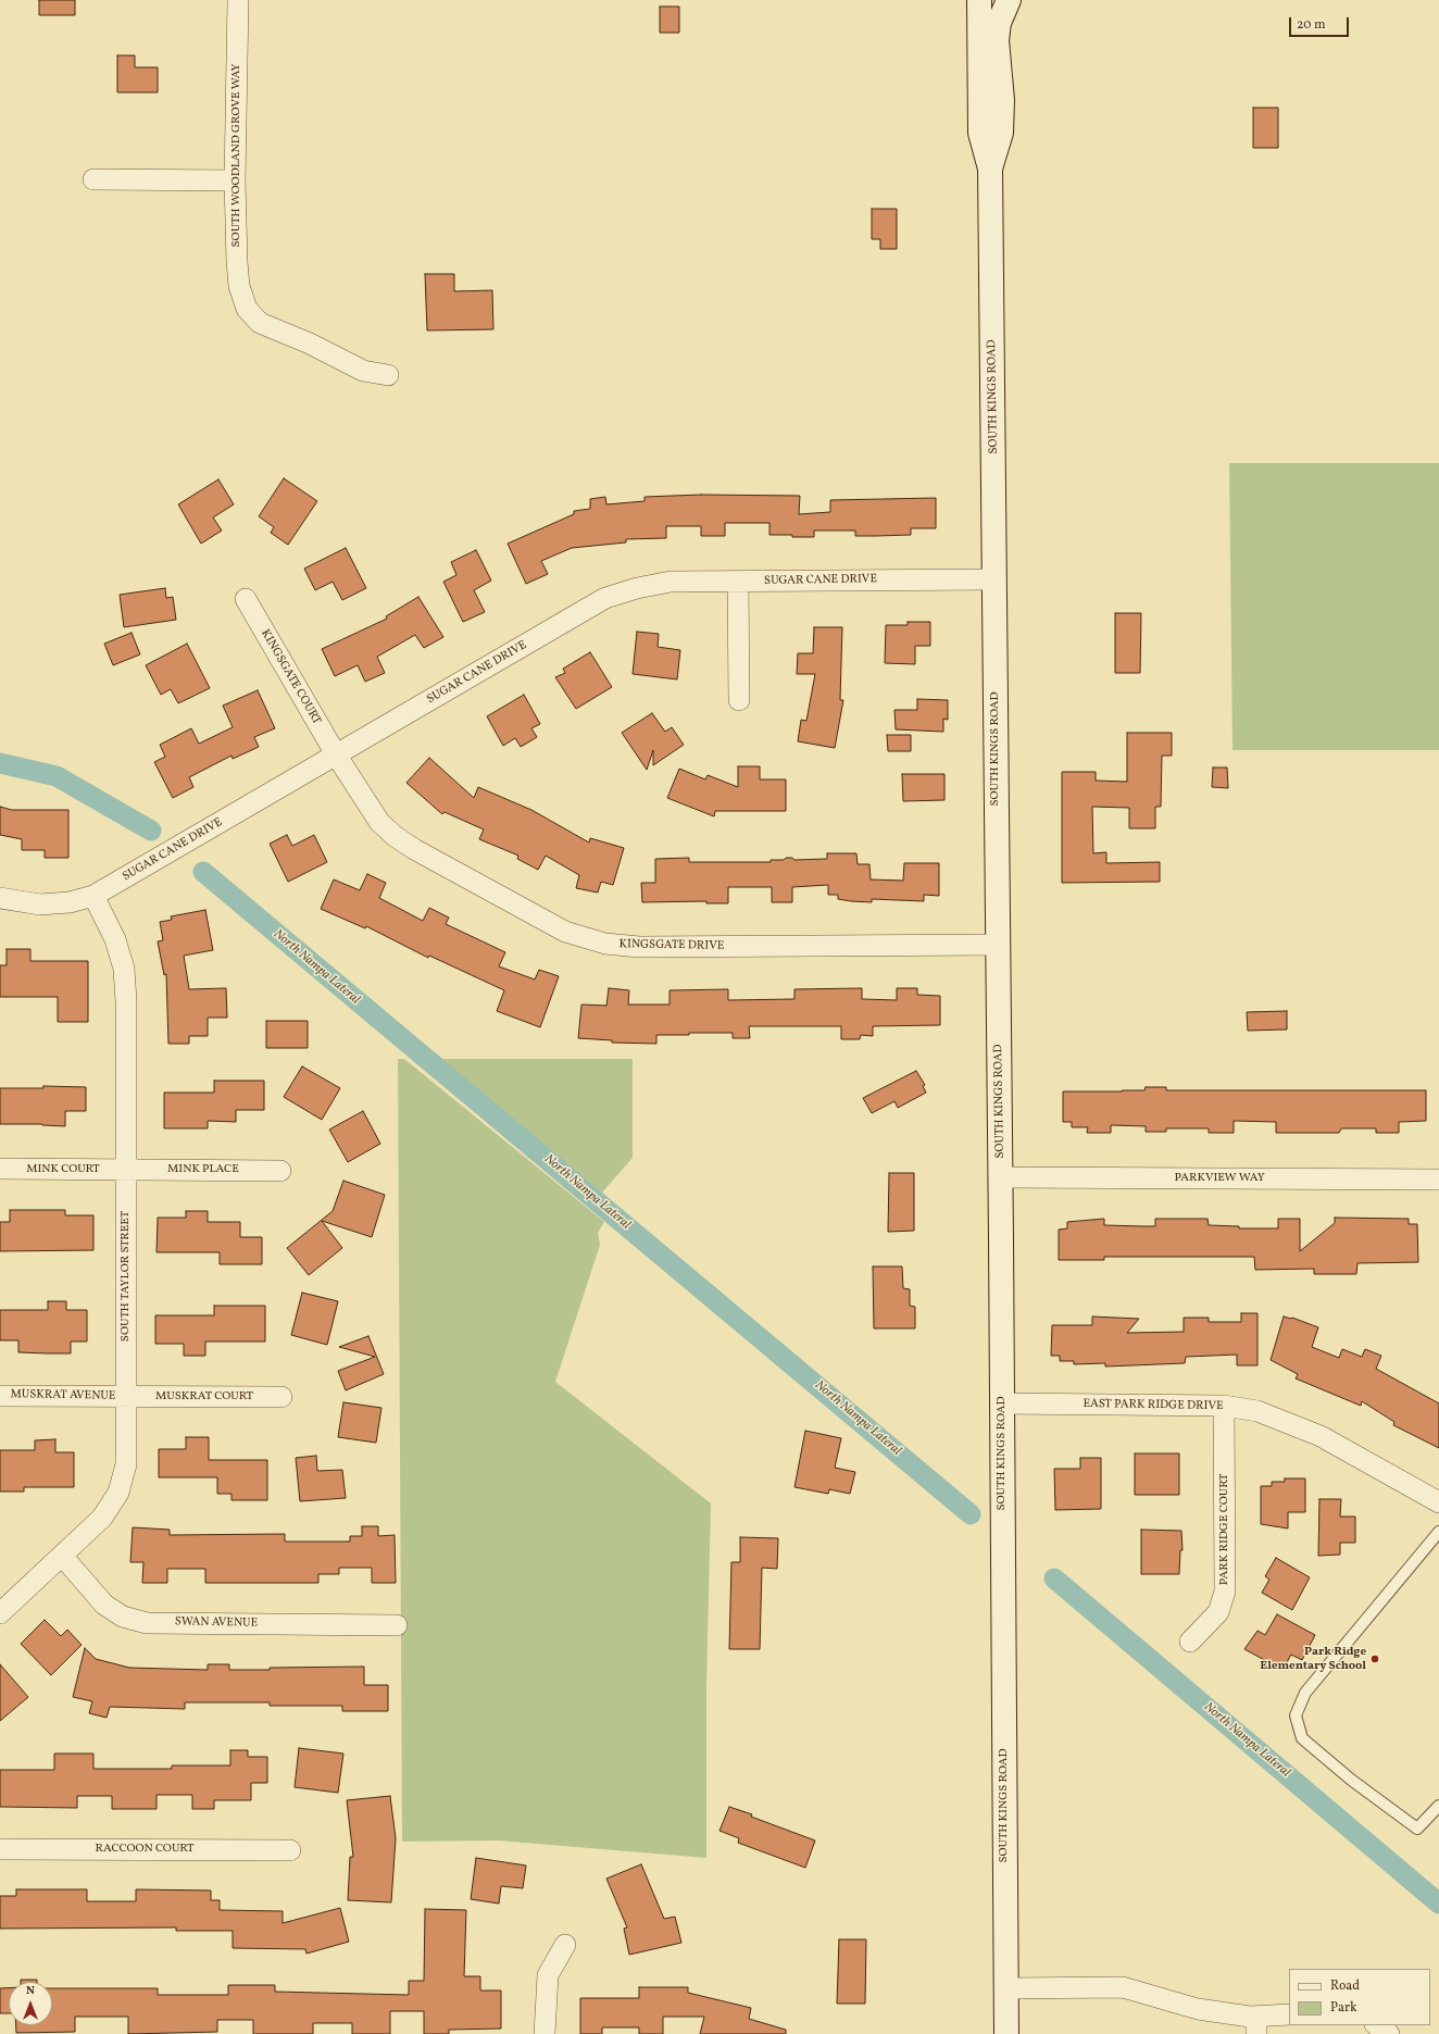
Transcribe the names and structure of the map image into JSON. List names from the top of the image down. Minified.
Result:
{"streets":{"main road":["SOUTH KINGS ROAD"],"street":["SOUTH WOODLAND GROVE WAY","SUGAR CANE DRIVE","KINGSGATE COURT","KINGSGATE DRIVE","MINK COURT","MINK PLACE","PARKVIEW WAY","SOUTH TAYLOR STREET","MUSKRAT AVENUE","MUSKRAT COURT","EAST PARK RIDGE DRIVE","PARK RIDGE COURT","SWAN AVENUE","RACCOON COURT"]},"crossings":[["SOUTH KINGS ROAD","SUGAR CANE DRIVE"],["SOUTH KINGS ROAD","KINGSGATE DRIVE"],["SOUTH KINGS ROAD","PARKVIEW WAY"],["SOUTH KINGS ROAD","EAST PARK RIDGE DRIVE"],["SUGAR CANE DRIVE","KINGSGATE COURT"],["SUGAR CANE DRIVE","KINGSGATE DRIVE"],["SUGAR CANE DRIVE","SOUTH TAYLOR STREET"],["KINGSGATE COURT","KINGSGATE DRIVE"],["MINK COURT","MINK PLACE"],["MINK COURT","SOUTH TAYLOR STREET"],["MINK PLACE","SOUTH TAYLOR STREET"],["SOUTH TAYLOR STREET","MUSKRAT AVENUE"],["SOUTH TAYLOR STREET","MUSKRAT COURT"],["SOUTH TAYLOR STREET","SWAN AVENUE"],["MUSKRAT AVENUE","MUSKRAT COURT"],["EAST PARK RIDGE DRIVE","PARK RIDGE COURT"]],"water":["North Nampa Lateral"],"places":["Park Ridge Elementary School"],"legend":["Road","Park"],"scale_bar":"20 m","north":"top"}
